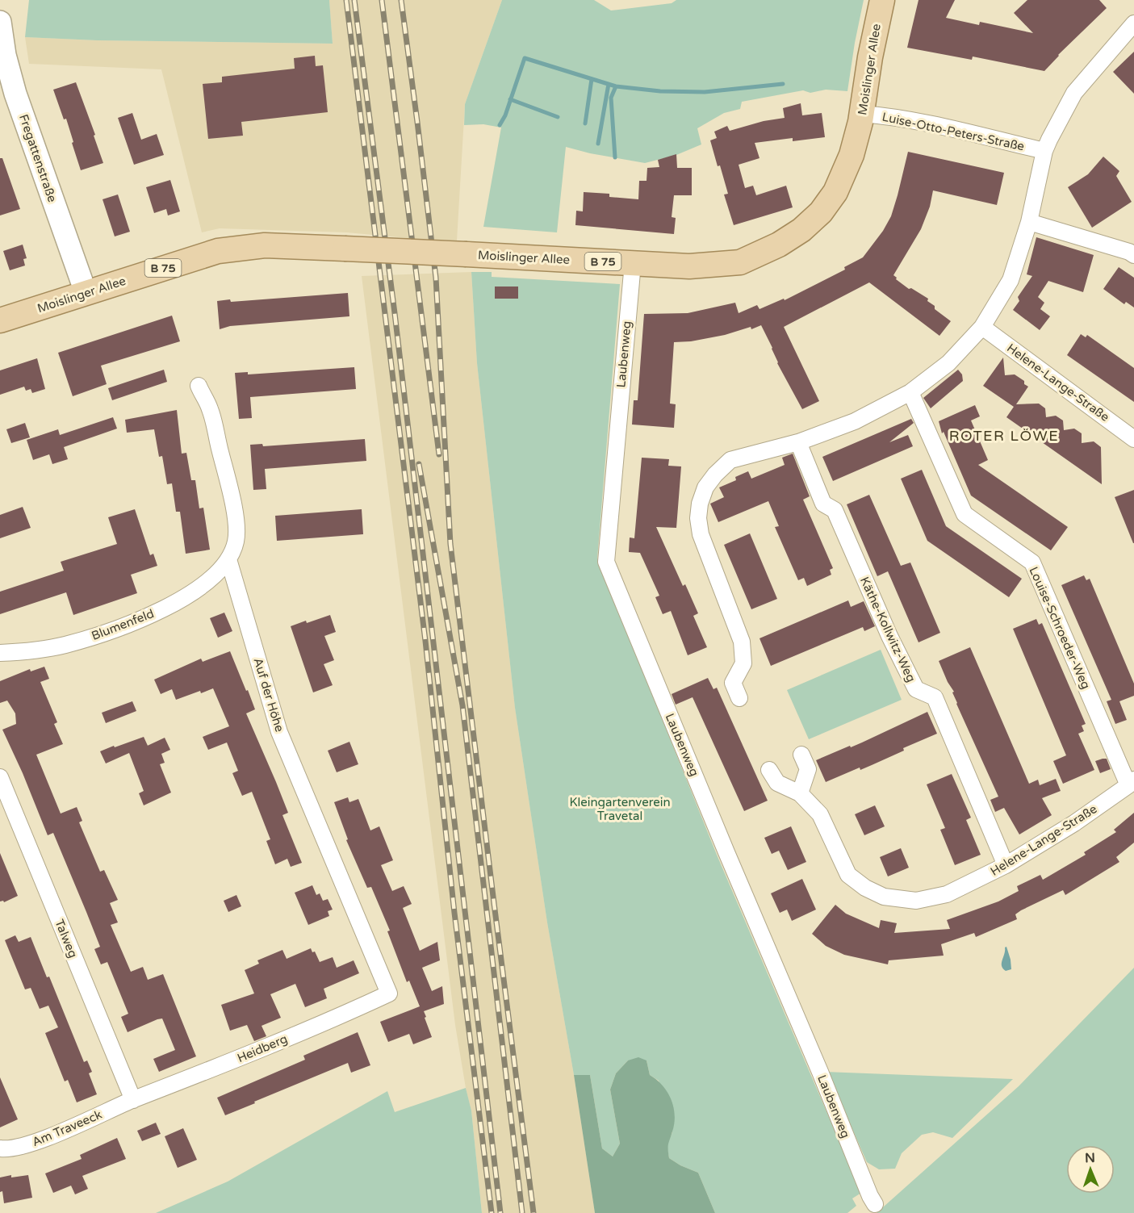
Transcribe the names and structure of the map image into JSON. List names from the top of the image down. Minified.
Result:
{"streets":{"main road":["Moislinger Allee","B 75"],"street":["Luise-Otto-Peters-Straße","Fregattenstraße","Laubenweg","Helene-Lange-Straße","Blumenfeld","Louise-Schroeder-Weg","Käthe-Kollwitz-Weg","Auf der Höhe","Talweg","Heidberg","Am Traveeck"]},"crossings":[["Moislinger Allee","Luise-Otto-Peters-Straße"],["Moislinger Allee","Fregattenstraße"],["Moislinger Allee","Laubenweg"],["Helene-Lange-Straße","Louise-Schroeder-Weg"],["Helene-Lange-Straße","Käthe-Kollwitz-Weg"],["Blumenfeld","Auf der Höhe"],["Auf der Höhe","Heidberg"],["Talweg","Heidberg"],["Talweg","Am Traveeck"],["Heidberg","Am Traveeck"]],"districts":["ROTER LÖWE"],"parks":["Kleingartenverein Travetal"],"north":"top"}
